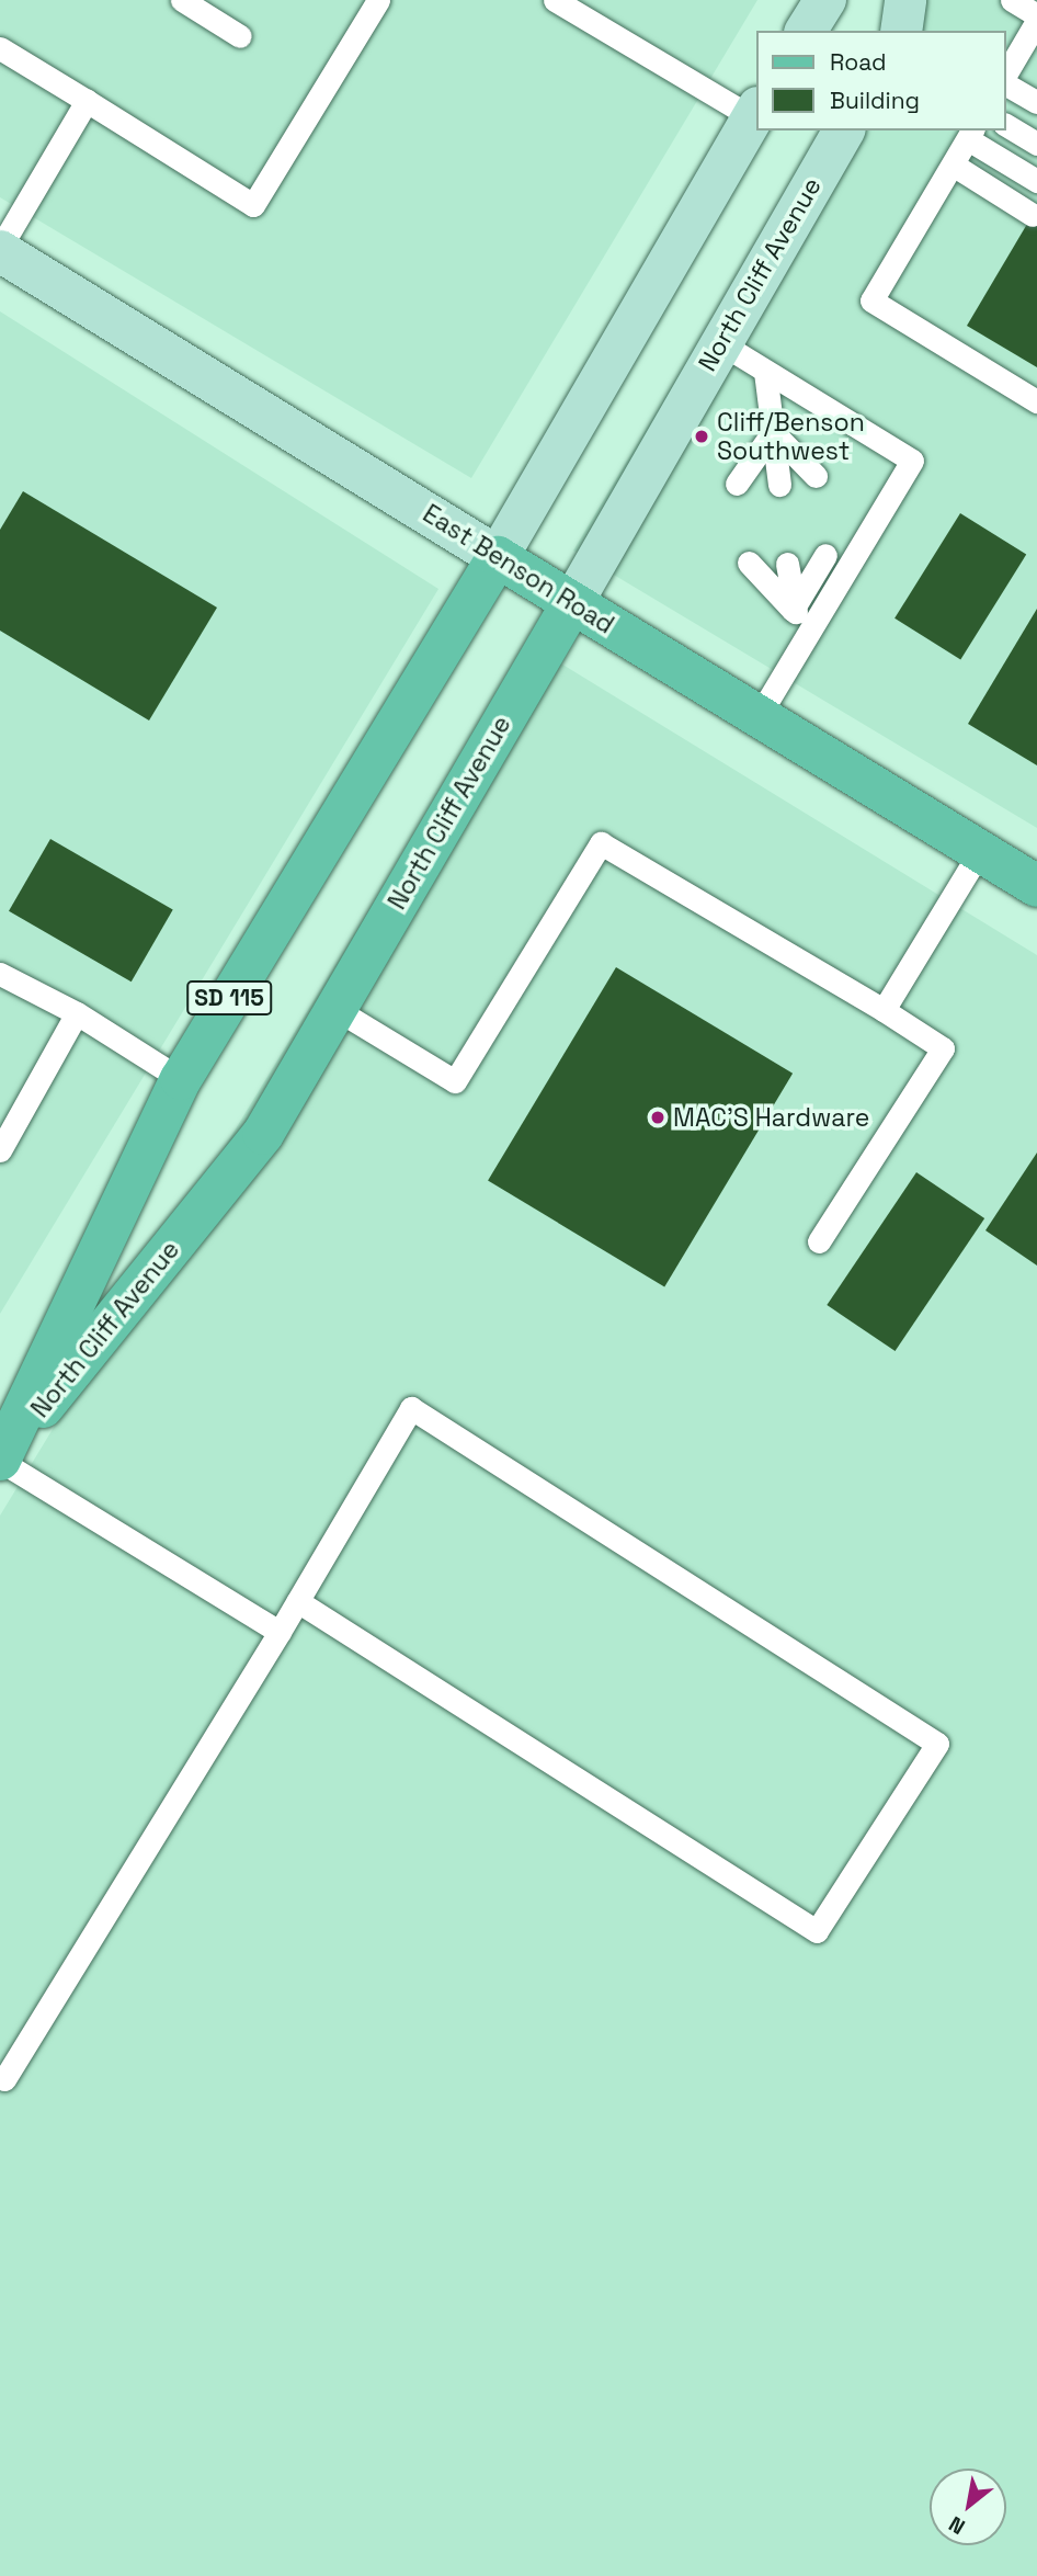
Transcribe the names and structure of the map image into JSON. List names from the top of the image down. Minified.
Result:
{"streets":{"main road":["North Cliff Avenue","East Benson Road","SD 115"]},"crossings":[["North Cliff Avenue","East Benson Road"]],"places":["Cliff/Benson Southwest","MAC'S Hardware"],"legend":["Road","Building"],"north":"bottom left"}
